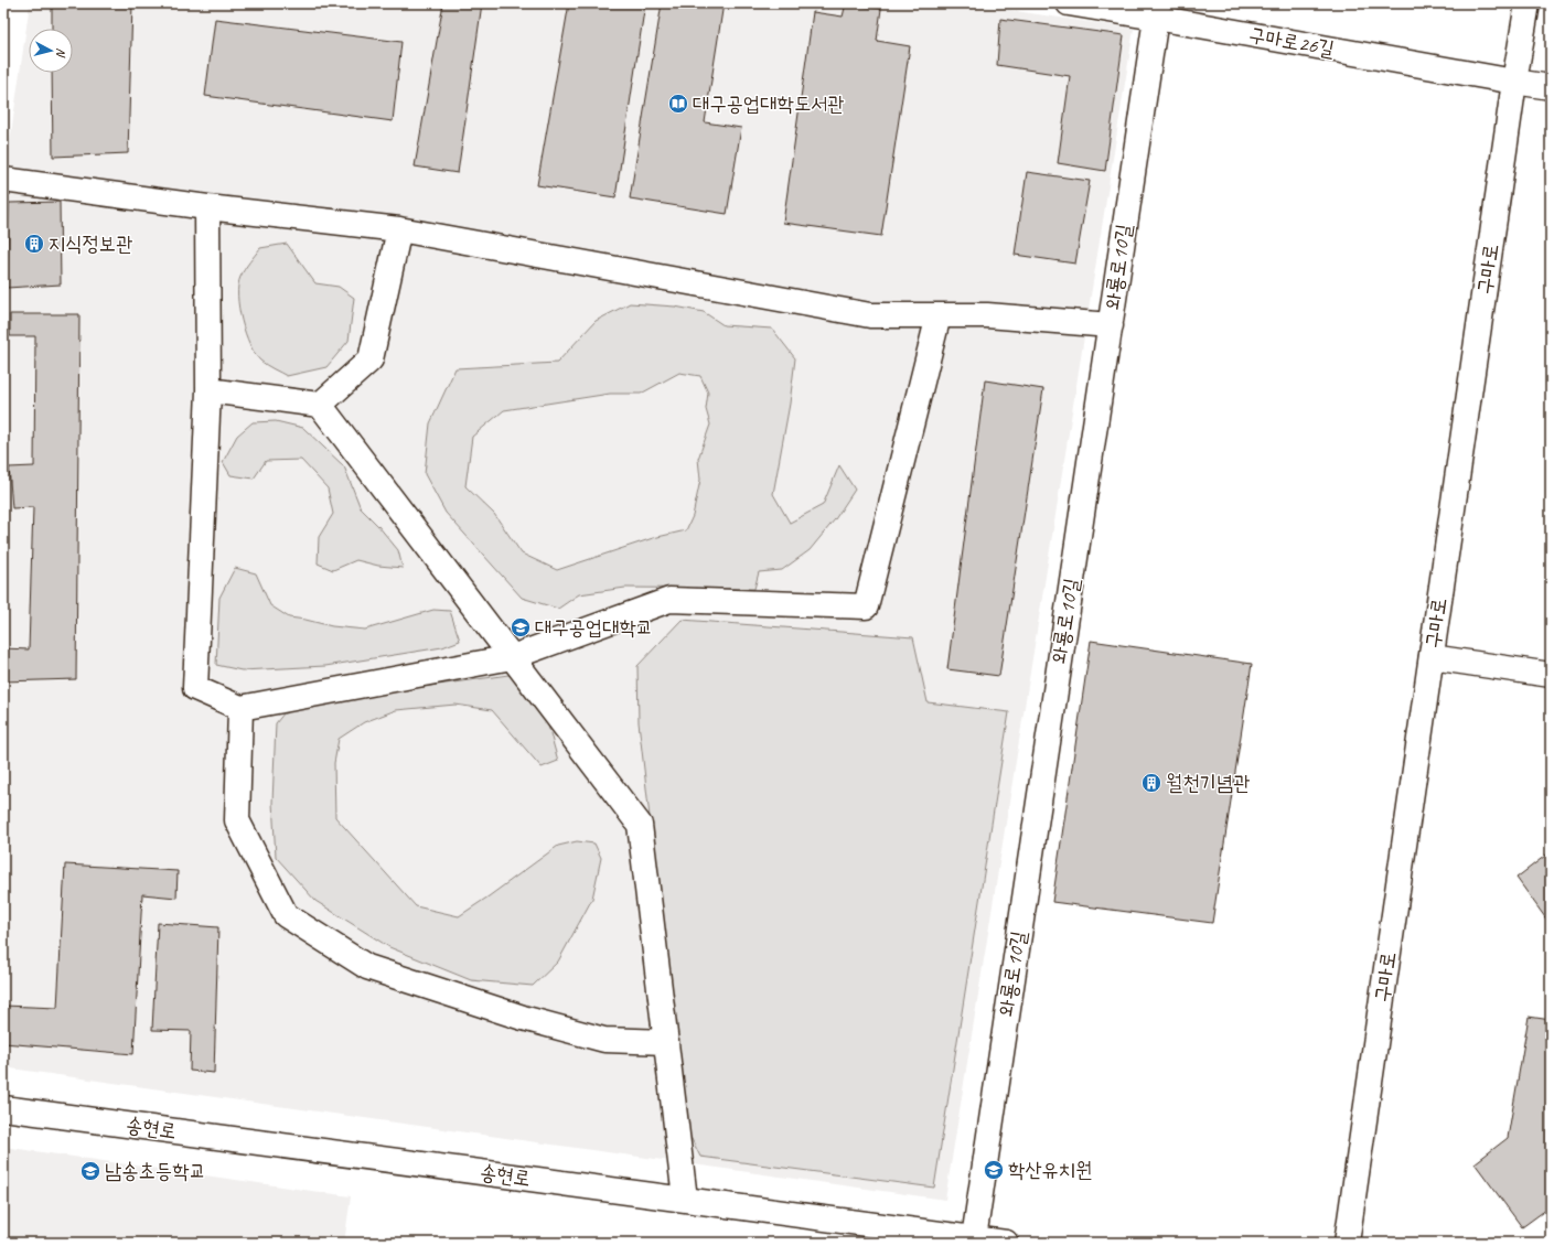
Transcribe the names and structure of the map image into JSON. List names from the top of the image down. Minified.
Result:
{"streets":{"street":["구마로26길","와룡로10길","구마로","송현로"]},"crossings":[["구마로26길","와룡로10길"],["구마로26길","구마로"],["와룡로10길","송현로"]],"places":{"library":["대구공업대학도서관"],"building":["지식정보관","월천기념관"],"school or university":["대구공업대학교","학산유치원","남송초등학교"]},"north":"right"}
